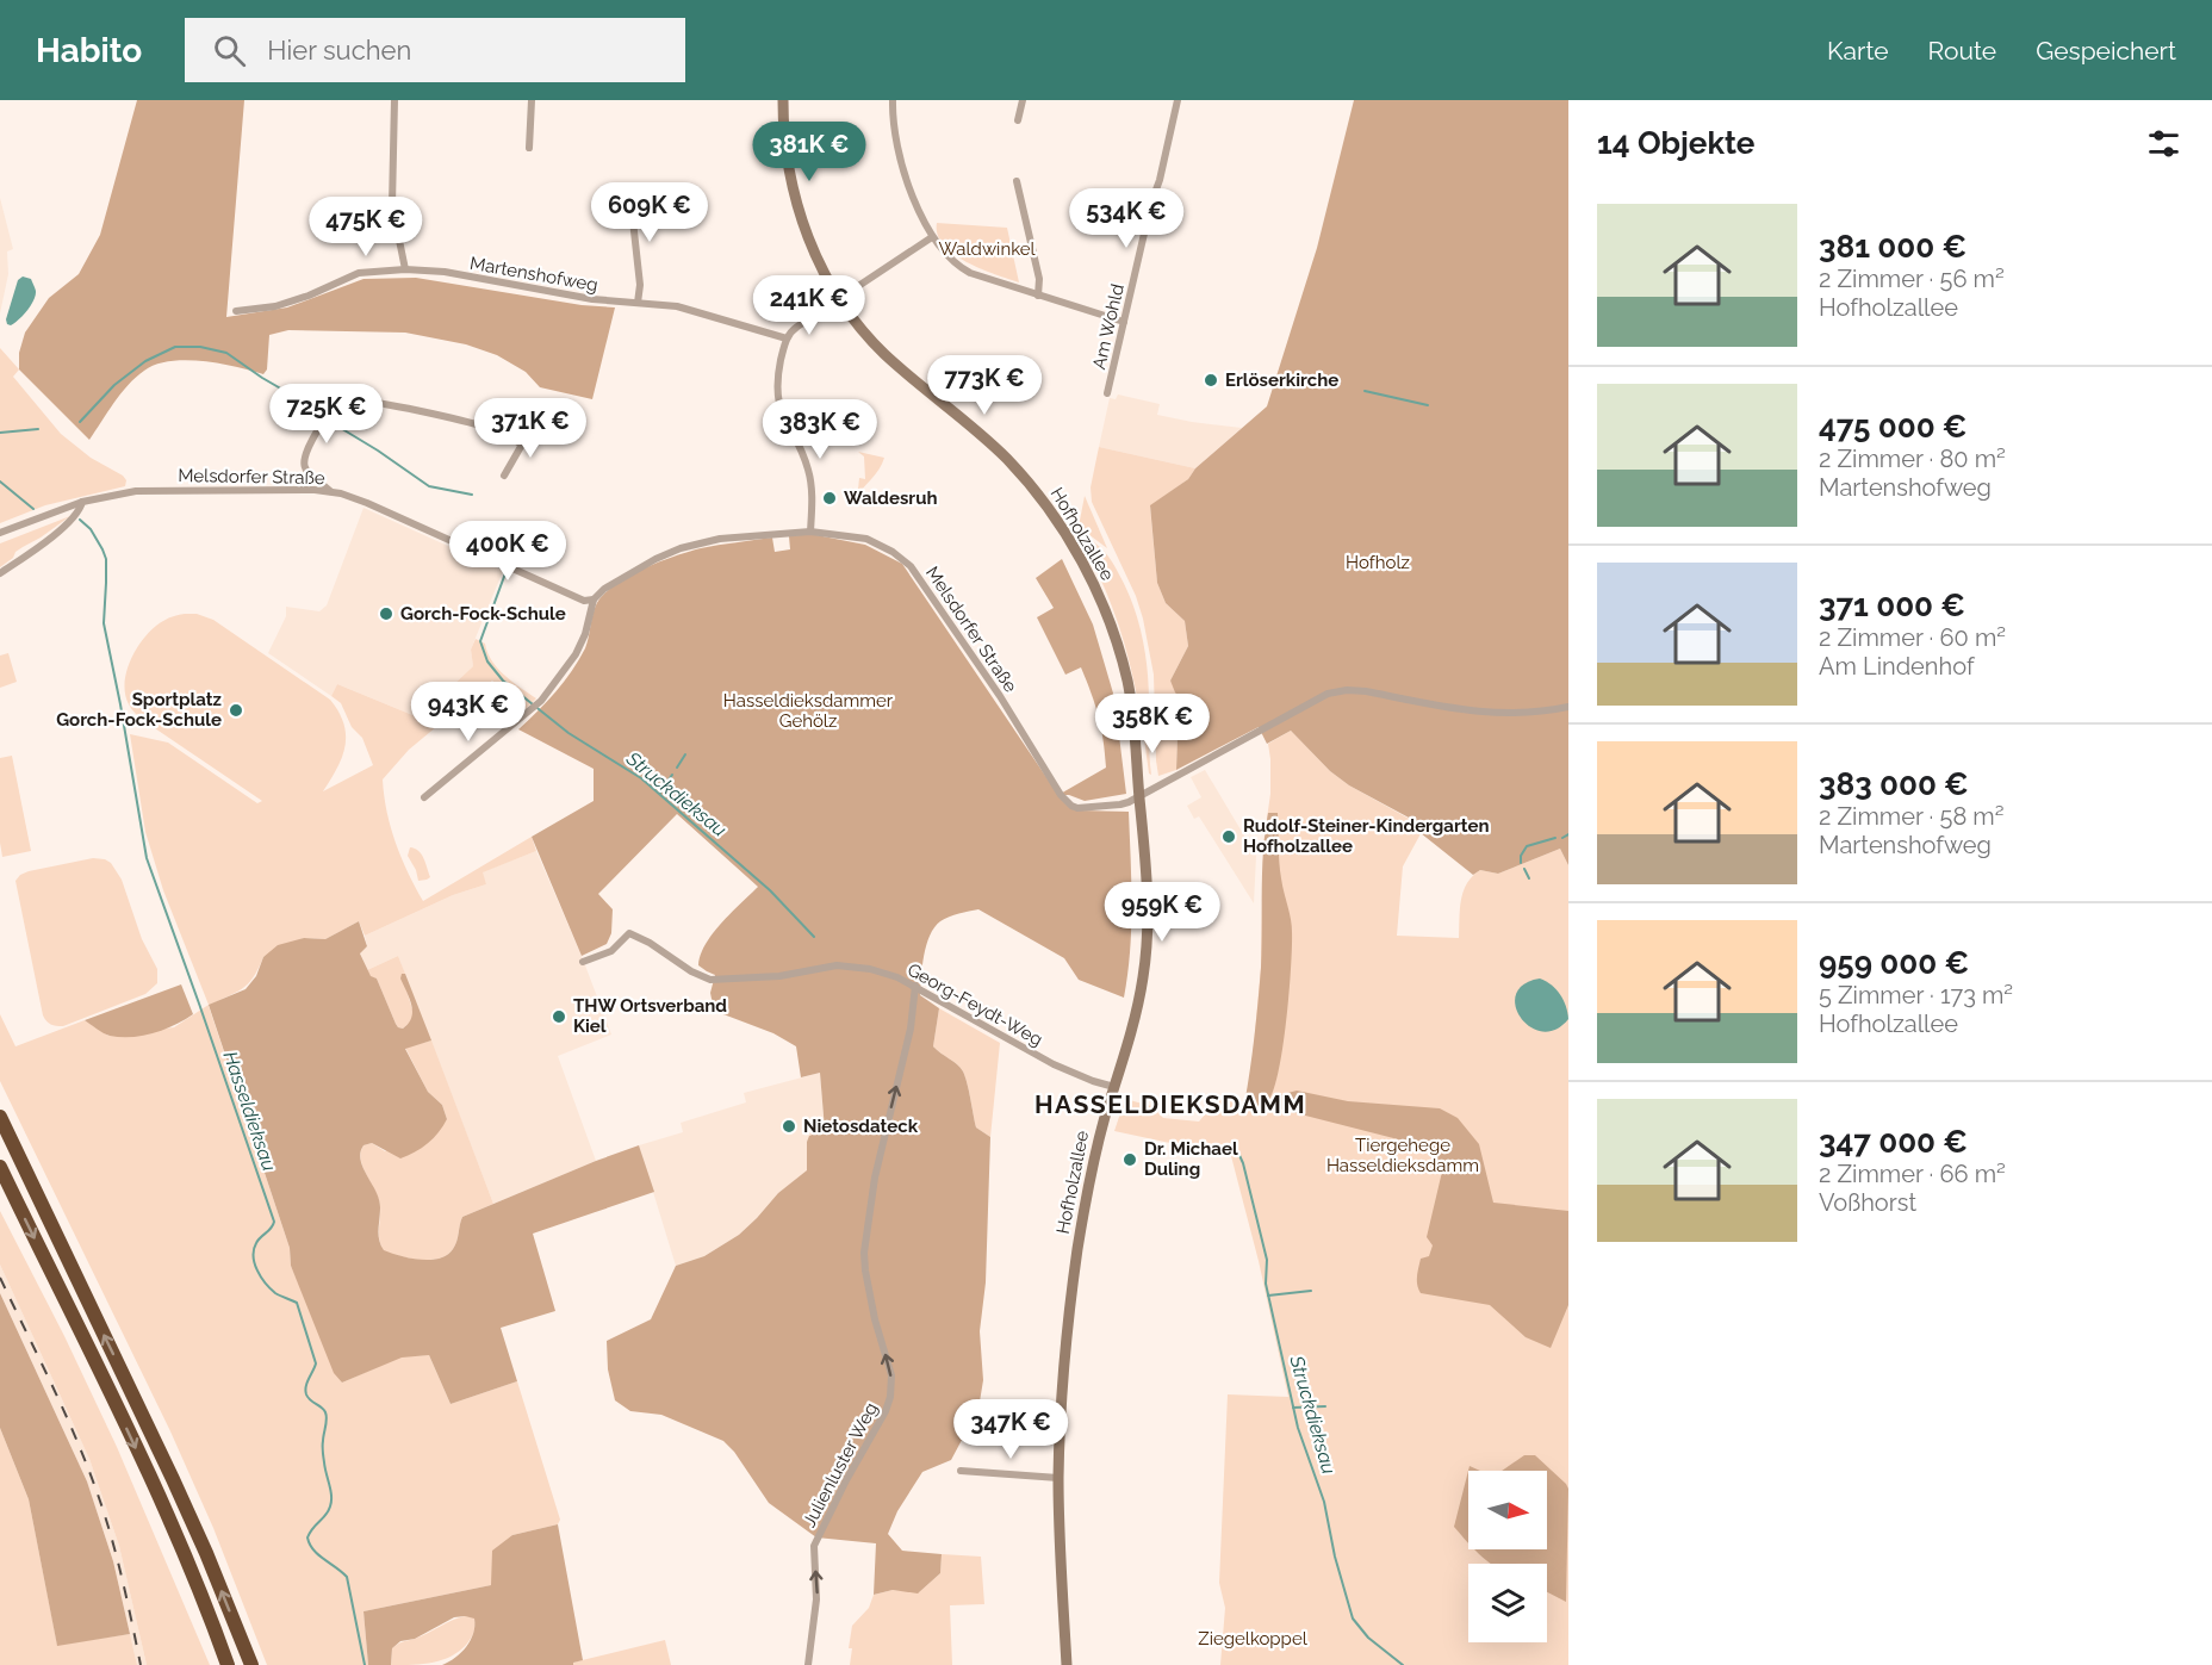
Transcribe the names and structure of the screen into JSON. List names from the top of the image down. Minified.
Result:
{"streets":{"street":["Martenshofweg","Am Wohld","Melsdorfer Straße","Hofholzallee","Georg-Feydt-Weg","Julienluster Weg"]},"crossings":[["Melsdorfer Straße","Hofholzallee"],["Hofholzallee","Georg-Feydt-Weg"],["Georg-Feydt-Weg","Julienluster Weg"]],"one_way":["Julienluster Weg"],"districts":["HASSELDIEKSDAMM"],"water":["Struckdieksau","Hasseldieksau"],"parks":["Waldwinkel","Hofholz","Hasseldieksdammer Gehölz","Tiergehege Hasseldieksdamm","Ziegelkoppel"],"places":["Erlöserkirche","Waldesruh","Gorch-Fock-Schule","Sportplatz Gorch-Fock-Schule","Rudolf-Steiner-Kindergarten Hofholzallee","THW Ortsverband Kiel","Nietosdateck","Dr. Michael Duling"],"north":"right","page":{"header":"Habito","search":"Hier suchen","nav":["Karte","Route","Gespeichert"],"heading":"14 Objekte","price":["381K €","609K €","534K €","475K €","241K €","773K €","725K €","371K €","383K €","400K €","943K €","358K €","959K €","347K €"],"list":[{"name":"381 000 €","note":"2 Zimmer · 56 m² · Hofholzallee"},{"name":"475 000 €","note":"2 Zimmer · 80 m² · Martenshofweg"},{"name":"371 000 €","note":"2 Zimmer · 60 m² · Am Lindenhof"},{"name":"383 000 €","note":"2 Zimmer · 58 m² · Martenshofweg"},{"name":"959 000 €","note":"5 Zimmer · 173 m² · Hofholzallee"},{"name":"347 000 €","note":"2 Zimmer · 66 m² · Voßhorst"}]}}
